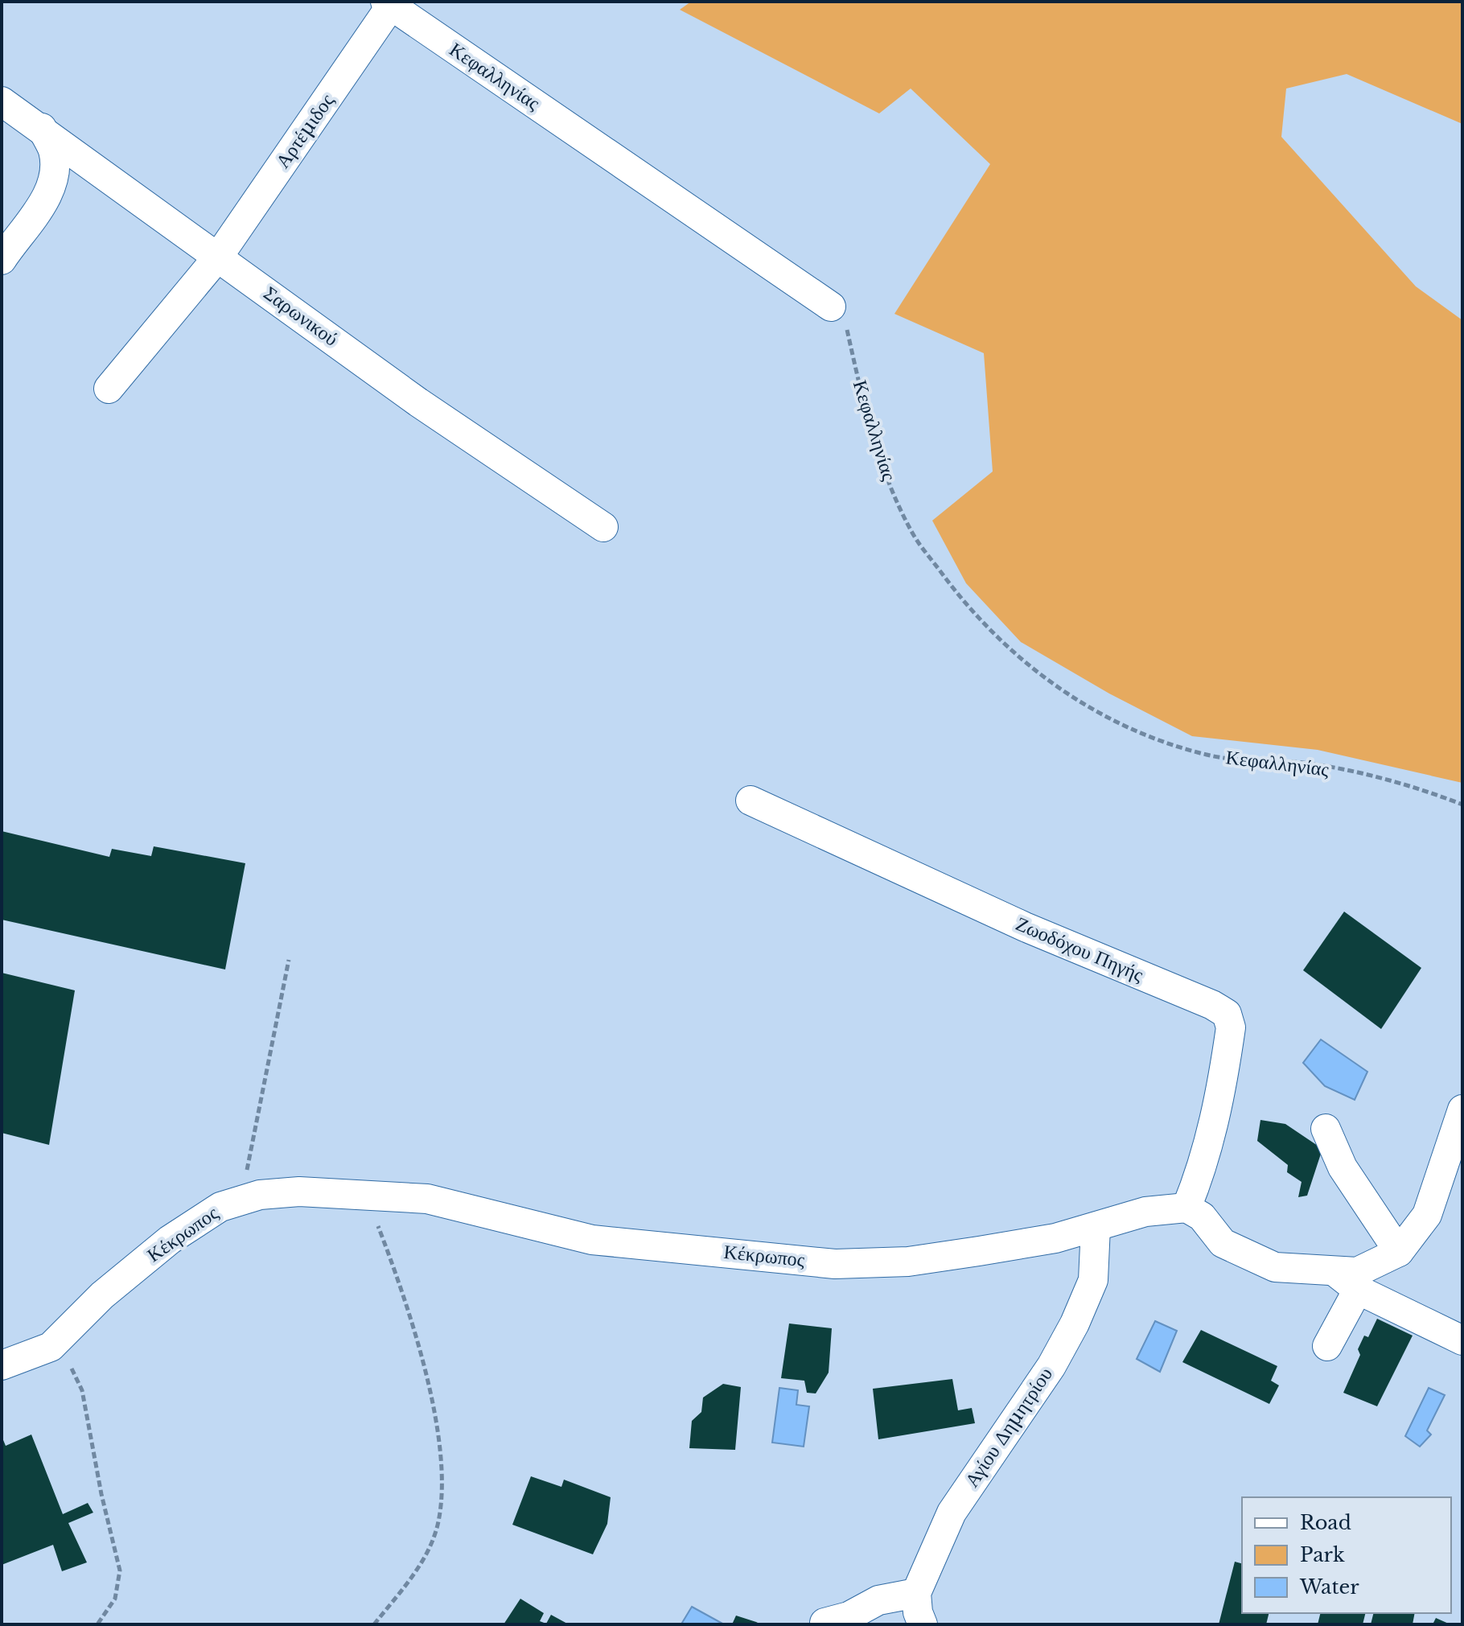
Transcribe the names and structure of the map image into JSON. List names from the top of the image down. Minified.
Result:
{"streets":{"street":["Κεφαλληνίας","Αρτέμιδος","Σαρωνικού","Ζωοδόχου Πηγής","Κέκρωπος","Αγίου Δημητρίου"]},"crossings":[["Κεφαλληνίας","Αρτέμιδος"],["Αρτέμιδος","Σαρωνικού"],["Ζωοδόχου Πηγής","Κέκρωπος"],["Κέκρωπος","Αγίου Δημητρίου"]],"legend":["Road","Park","Water"]}
